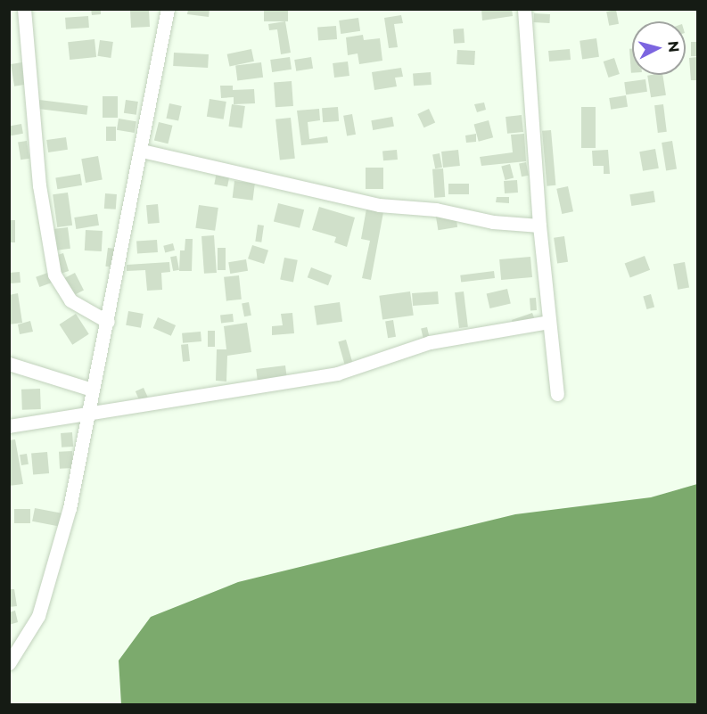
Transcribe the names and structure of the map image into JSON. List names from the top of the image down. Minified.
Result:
{"north":"right"}
